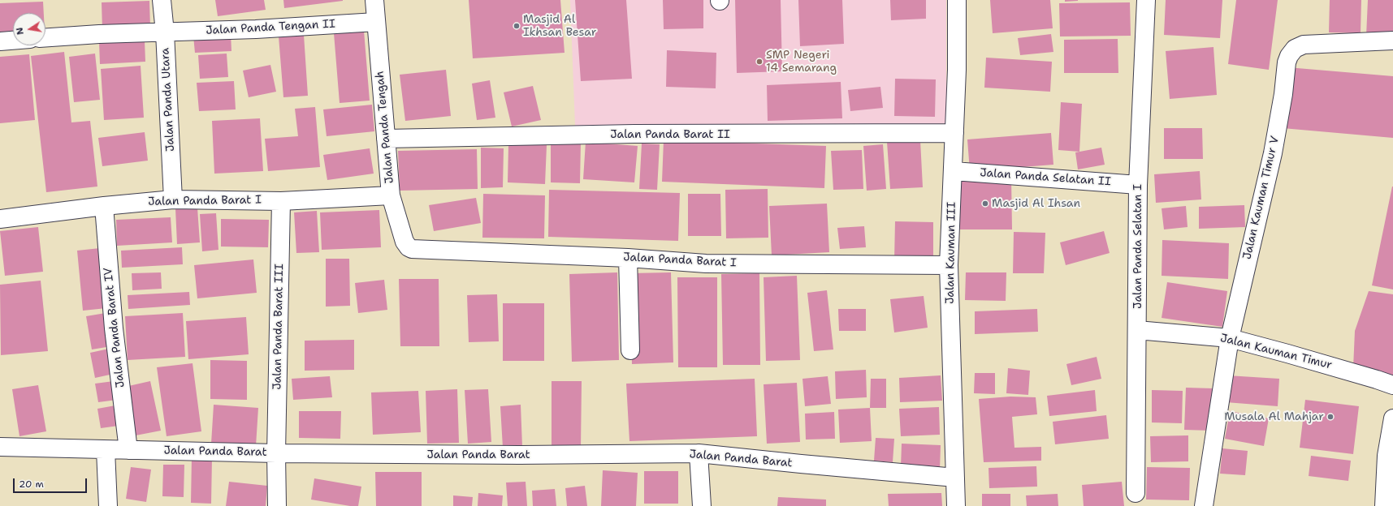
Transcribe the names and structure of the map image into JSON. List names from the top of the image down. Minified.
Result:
{"streets":{"street":["Jalan Panda Tengan II","Jalan Panda Utara","Jalan Panda Tengah","Jalan Panda Barat II","Jalan Panda Selatan II","Jalan Kauman Timur V","Jalan Panda Barat I","Jalan Panda Selatan I","Jalan Kauman III","Jalan Panda Barat III","Jalan Panda Barat IV","Jalan Kauman Timur","Jalan Panda Barat"]},"crossings":[["Jalan Panda Tengan II","Jalan Panda Utara"],["Jalan Panda Tengan II","Jalan Panda Tengah"],["Jalan Panda Utara","Jalan Panda Barat I"],["Jalan Panda Tengah","Jalan Panda Barat II"],["Jalan Panda Tengah","Jalan Panda Barat I"],["Jalan Panda Barat II","Jalan Kauman III"],["Jalan Panda Selatan II","Jalan Panda Selatan I"],["Jalan Panda Selatan II","Jalan Kauman III"],["Jalan Kauman Timur V","Jalan Kauman Timur"],["Jalan Panda Barat I","Jalan Kauman III"],["Jalan Panda Barat I","Jalan Panda Barat III"],["Jalan Panda Barat I","Jalan Panda Barat IV"],["Jalan Panda Selatan I","Jalan Kauman Timur"],["Jalan Kauman III","Jalan Panda Barat"],["Jalan Panda Barat III","Jalan Panda Barat"],["Jalan Panda Barat IV","Jalan Panda Barat"]],"places":["Masjid Al Ikhsan Besar","SMP Negeri 14 Semarang","Masjid Al Ihsan","Musala Al Mahjar"],"scale_bar":"20 m","north":"left"}
